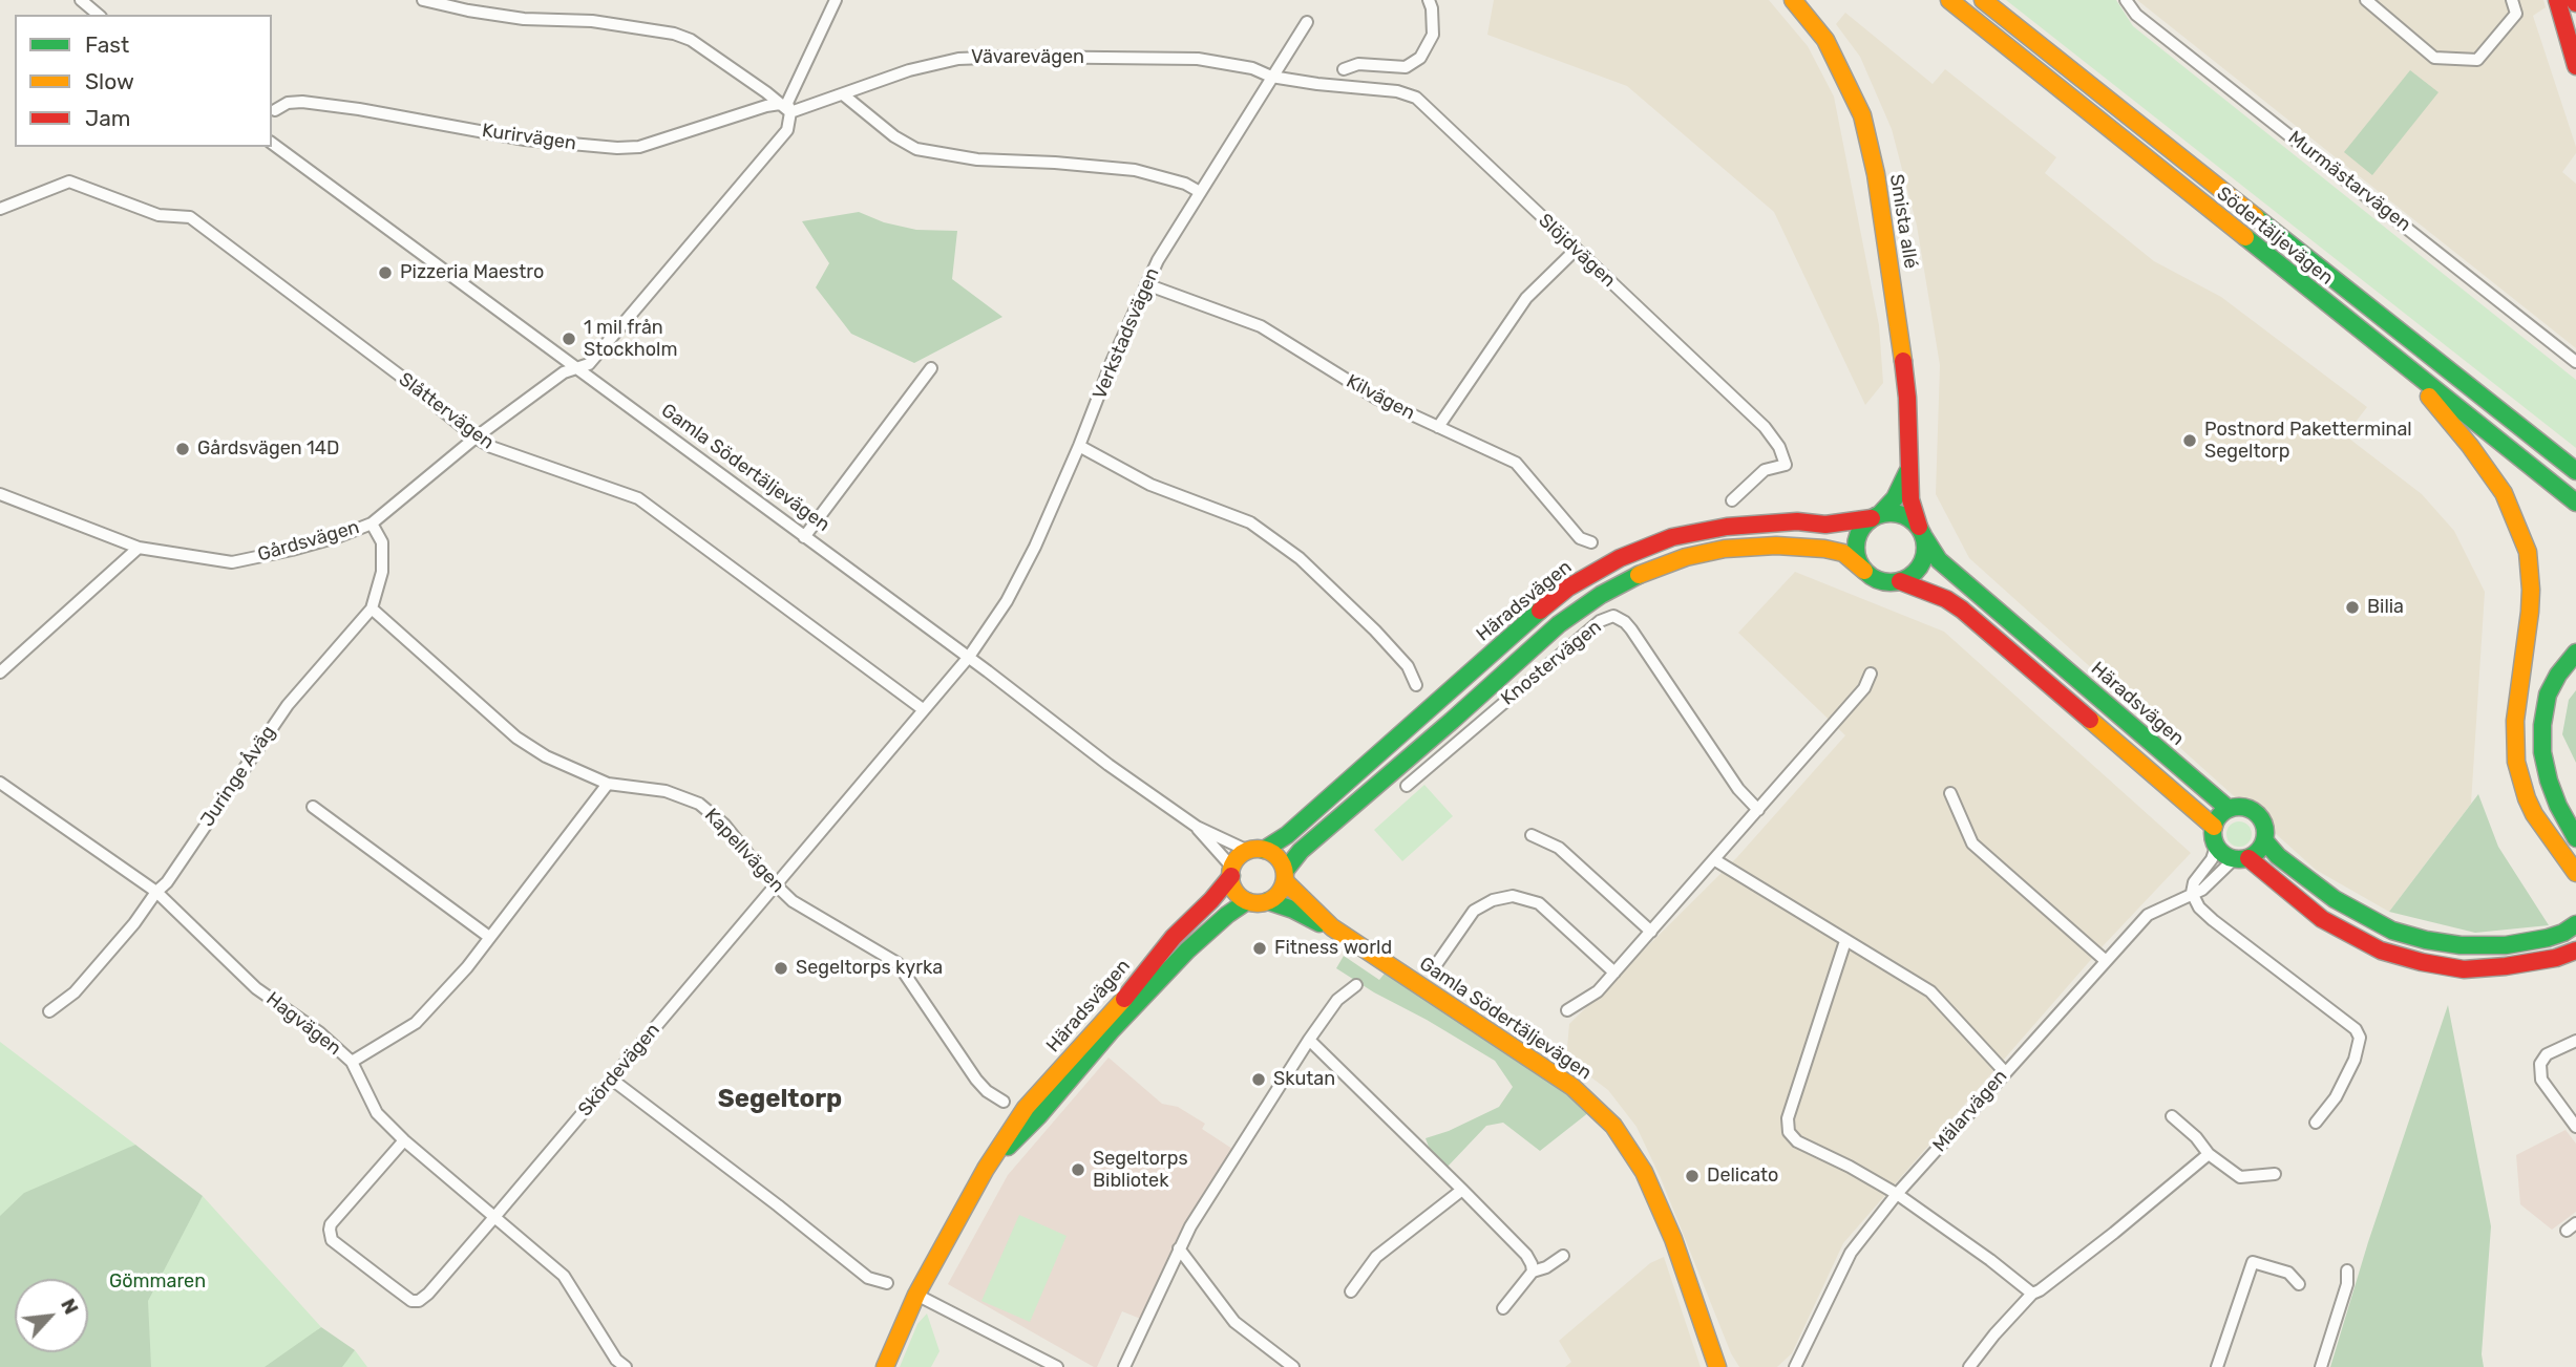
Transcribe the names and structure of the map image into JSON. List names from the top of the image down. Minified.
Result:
{"streets":{"main road":["Smista allé","Södertäljevägen","Gamla Södertäljevägen","Häradsvägen"],"street":["Vävarevägen","Kurirvägen","Murmästarvägen","Slöjdvägen","Verkstadsvägen","Kilvägen","Slåttervägen","Gårdsvägen","Knostervägen","Juringe Åväg","Kapellvägen","Hagvägen","Skördevägen","Mälarvägen"]},"crossings":[["Vävarevägen","Slöjdvägen"],["Vävarevägen","Verkstadsvägen"],["Vävarevägen","Gårdsvägen"],["Smista allé","Häradsvägen"],["Slöjdvägen","Verkstadsvägen"],["Verkstadsvägen","Kilvägen"],["Verkstadsvägen","Gamla Södertäljevägen"],["Verkstadsvägen","Skördevägen"],["Slåttervägen","Gårdsvägen"],["Slåttervägen","Skördevägen"],["Gamla Södertäljevägen","Gårdsvägen"],["Gamla Södertäljevägen","Häradsvägen"],["Gamla Södertäljevägen","Skördevägen"],["Gårdsvägen","Juringe Åväg"],["Häradsvägen","Mälarvägen"],["Juringe Åväg","Kapellvägen"],["Juringe Åväg","Hagvägen"],["Kapellvägen","Skördevägen"],["Hagvägen","Skördevägen"]],"districts":["Segeltorp"],"parks":["Gömmaren"],"places":["Pizzeria Maestro","1 mil från Stockholm","Postnord Paketterminal Segeltorp","Gårdsvägen 14D","Bilia","Fitness world","Segeltorps kyrka","Skutan","Segeltorps Bibliotek","Delicato"],"legend":["Fast","Slow","Jam"],"north":"top right"}
